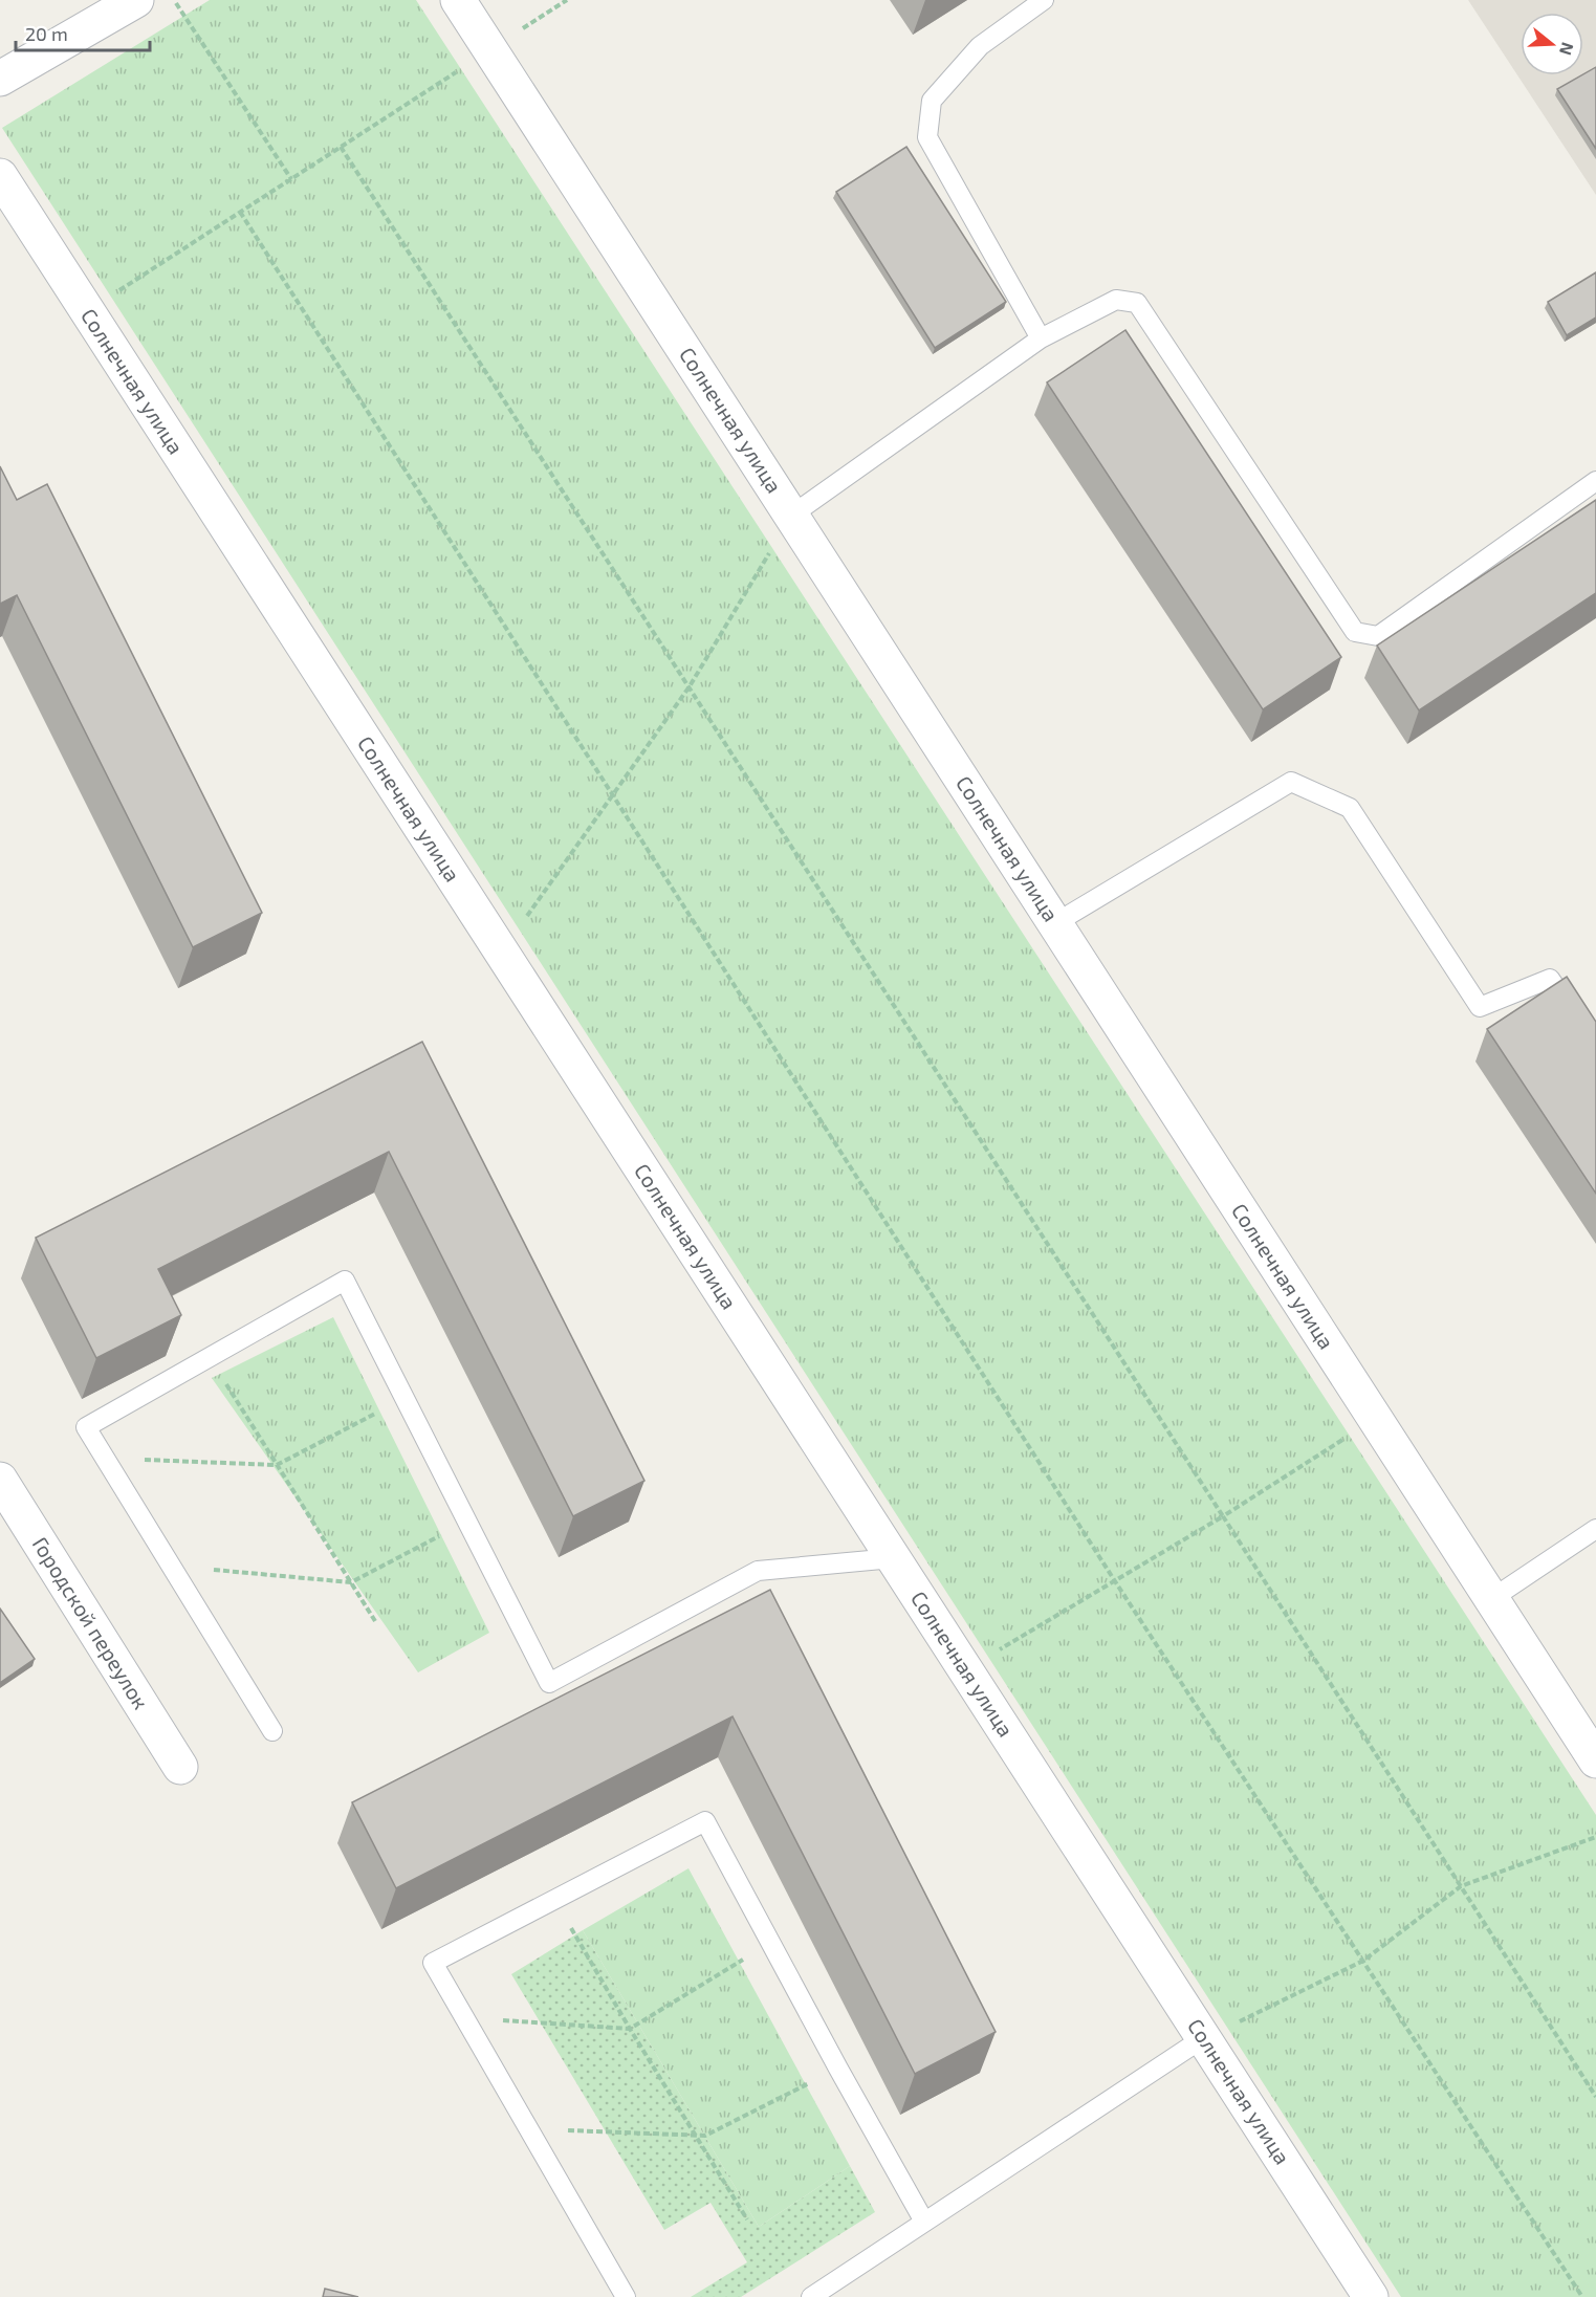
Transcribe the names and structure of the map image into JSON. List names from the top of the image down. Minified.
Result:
{"streets":{"street":["Солнечная улица","Городской переулок"]},"scale_bar":"20 m","north":"right"}
